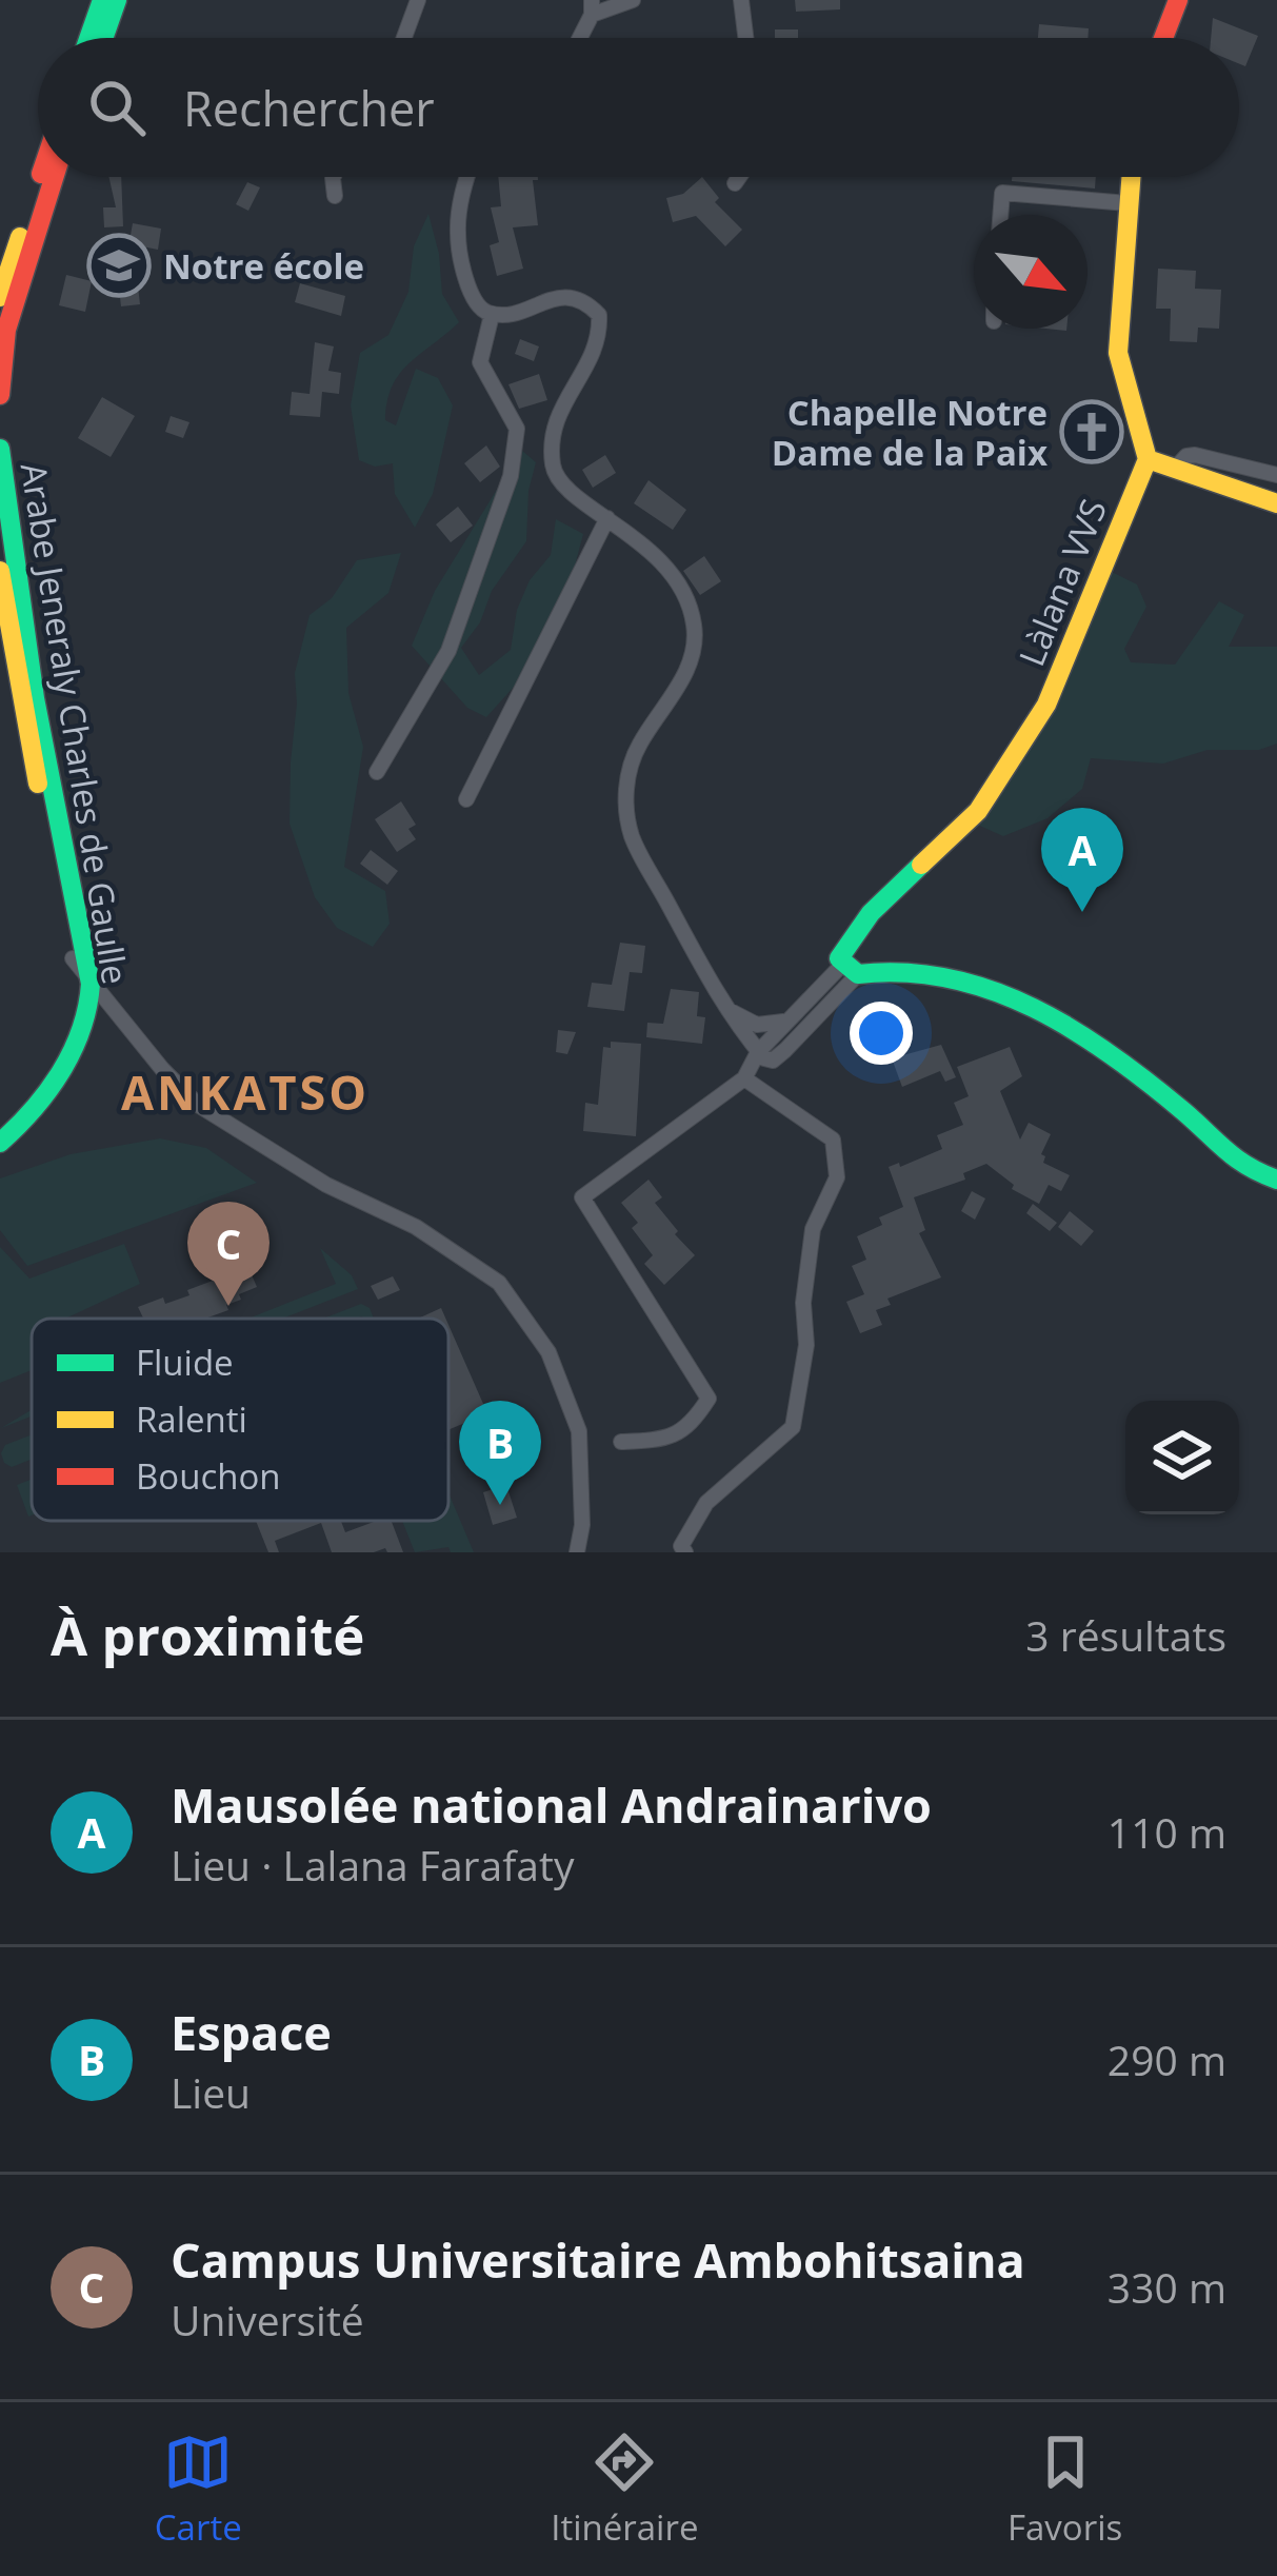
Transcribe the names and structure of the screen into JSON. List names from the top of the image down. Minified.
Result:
{"streets":{"street":["Làlana VVS","Arabe Jeneraly Charles de Gaulle"]},"districts":["ANKATSO"],"places":{"school or university":["Notre école"],"church":["Chapelle Notre Dame de la Paix"]},"legend":["Fluide","Ralenti","Bouchon"],"north":"bottom right","page":{"search":"Rechercher","pins":["A","C","B"],"heading":["À proximité","3 résultats"],"list":[{"mark":"A","name":"Mausolée national Andrainarivo","note":"Lieu · Lalana Farafaty","value":"110 m"},{"mark":"B","name":"Espace","note":"Lieu","value":"290 m"},{"mark":"C","name":"Campus Universitaire Ambohitsaina","note":"Université","value":"330 m"}],"nav":["Carte","Itinéraire","Favoris"]}}
